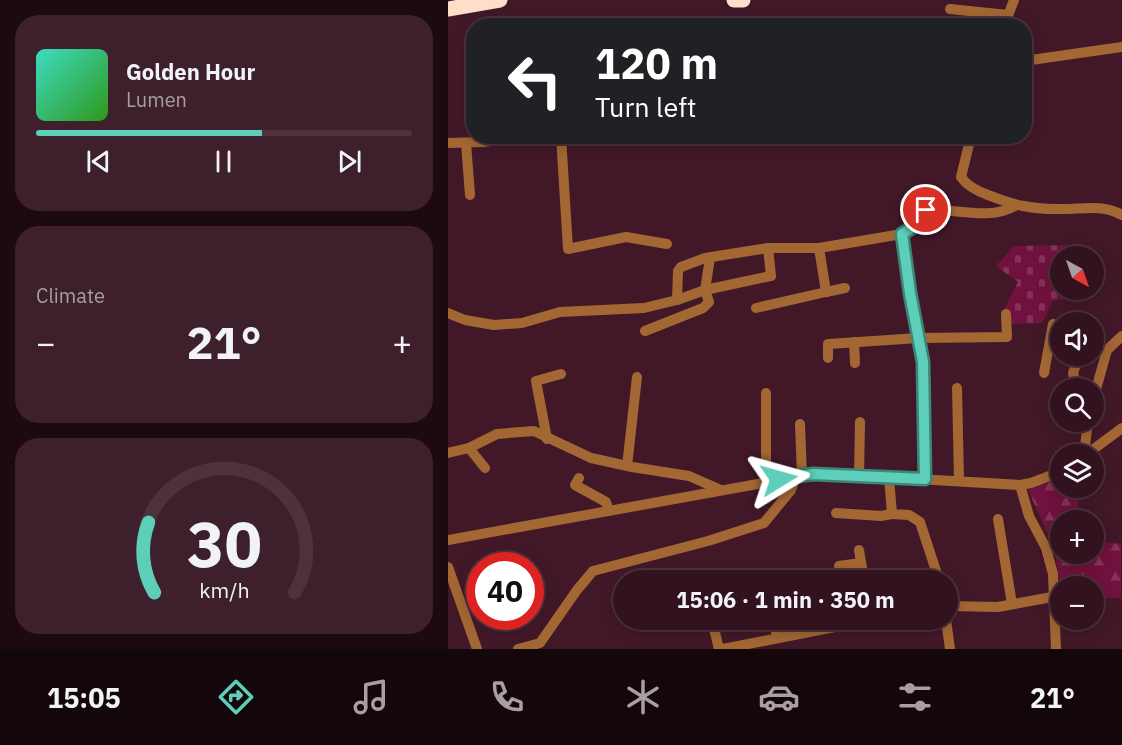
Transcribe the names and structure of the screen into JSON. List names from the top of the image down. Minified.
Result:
{"north":"bottom right","page":{"turn":["120 m","Turn left"],"song":["Golden Hour","Lumen"],"tile":"Climate","map_buttons":["+","−"],"heat":["−","21°","+"],"limit":"40","trip":"15:06 · 1 min · 350 m","tabs":["15:05","21°"],"gauge":["30","km/h"]}}
